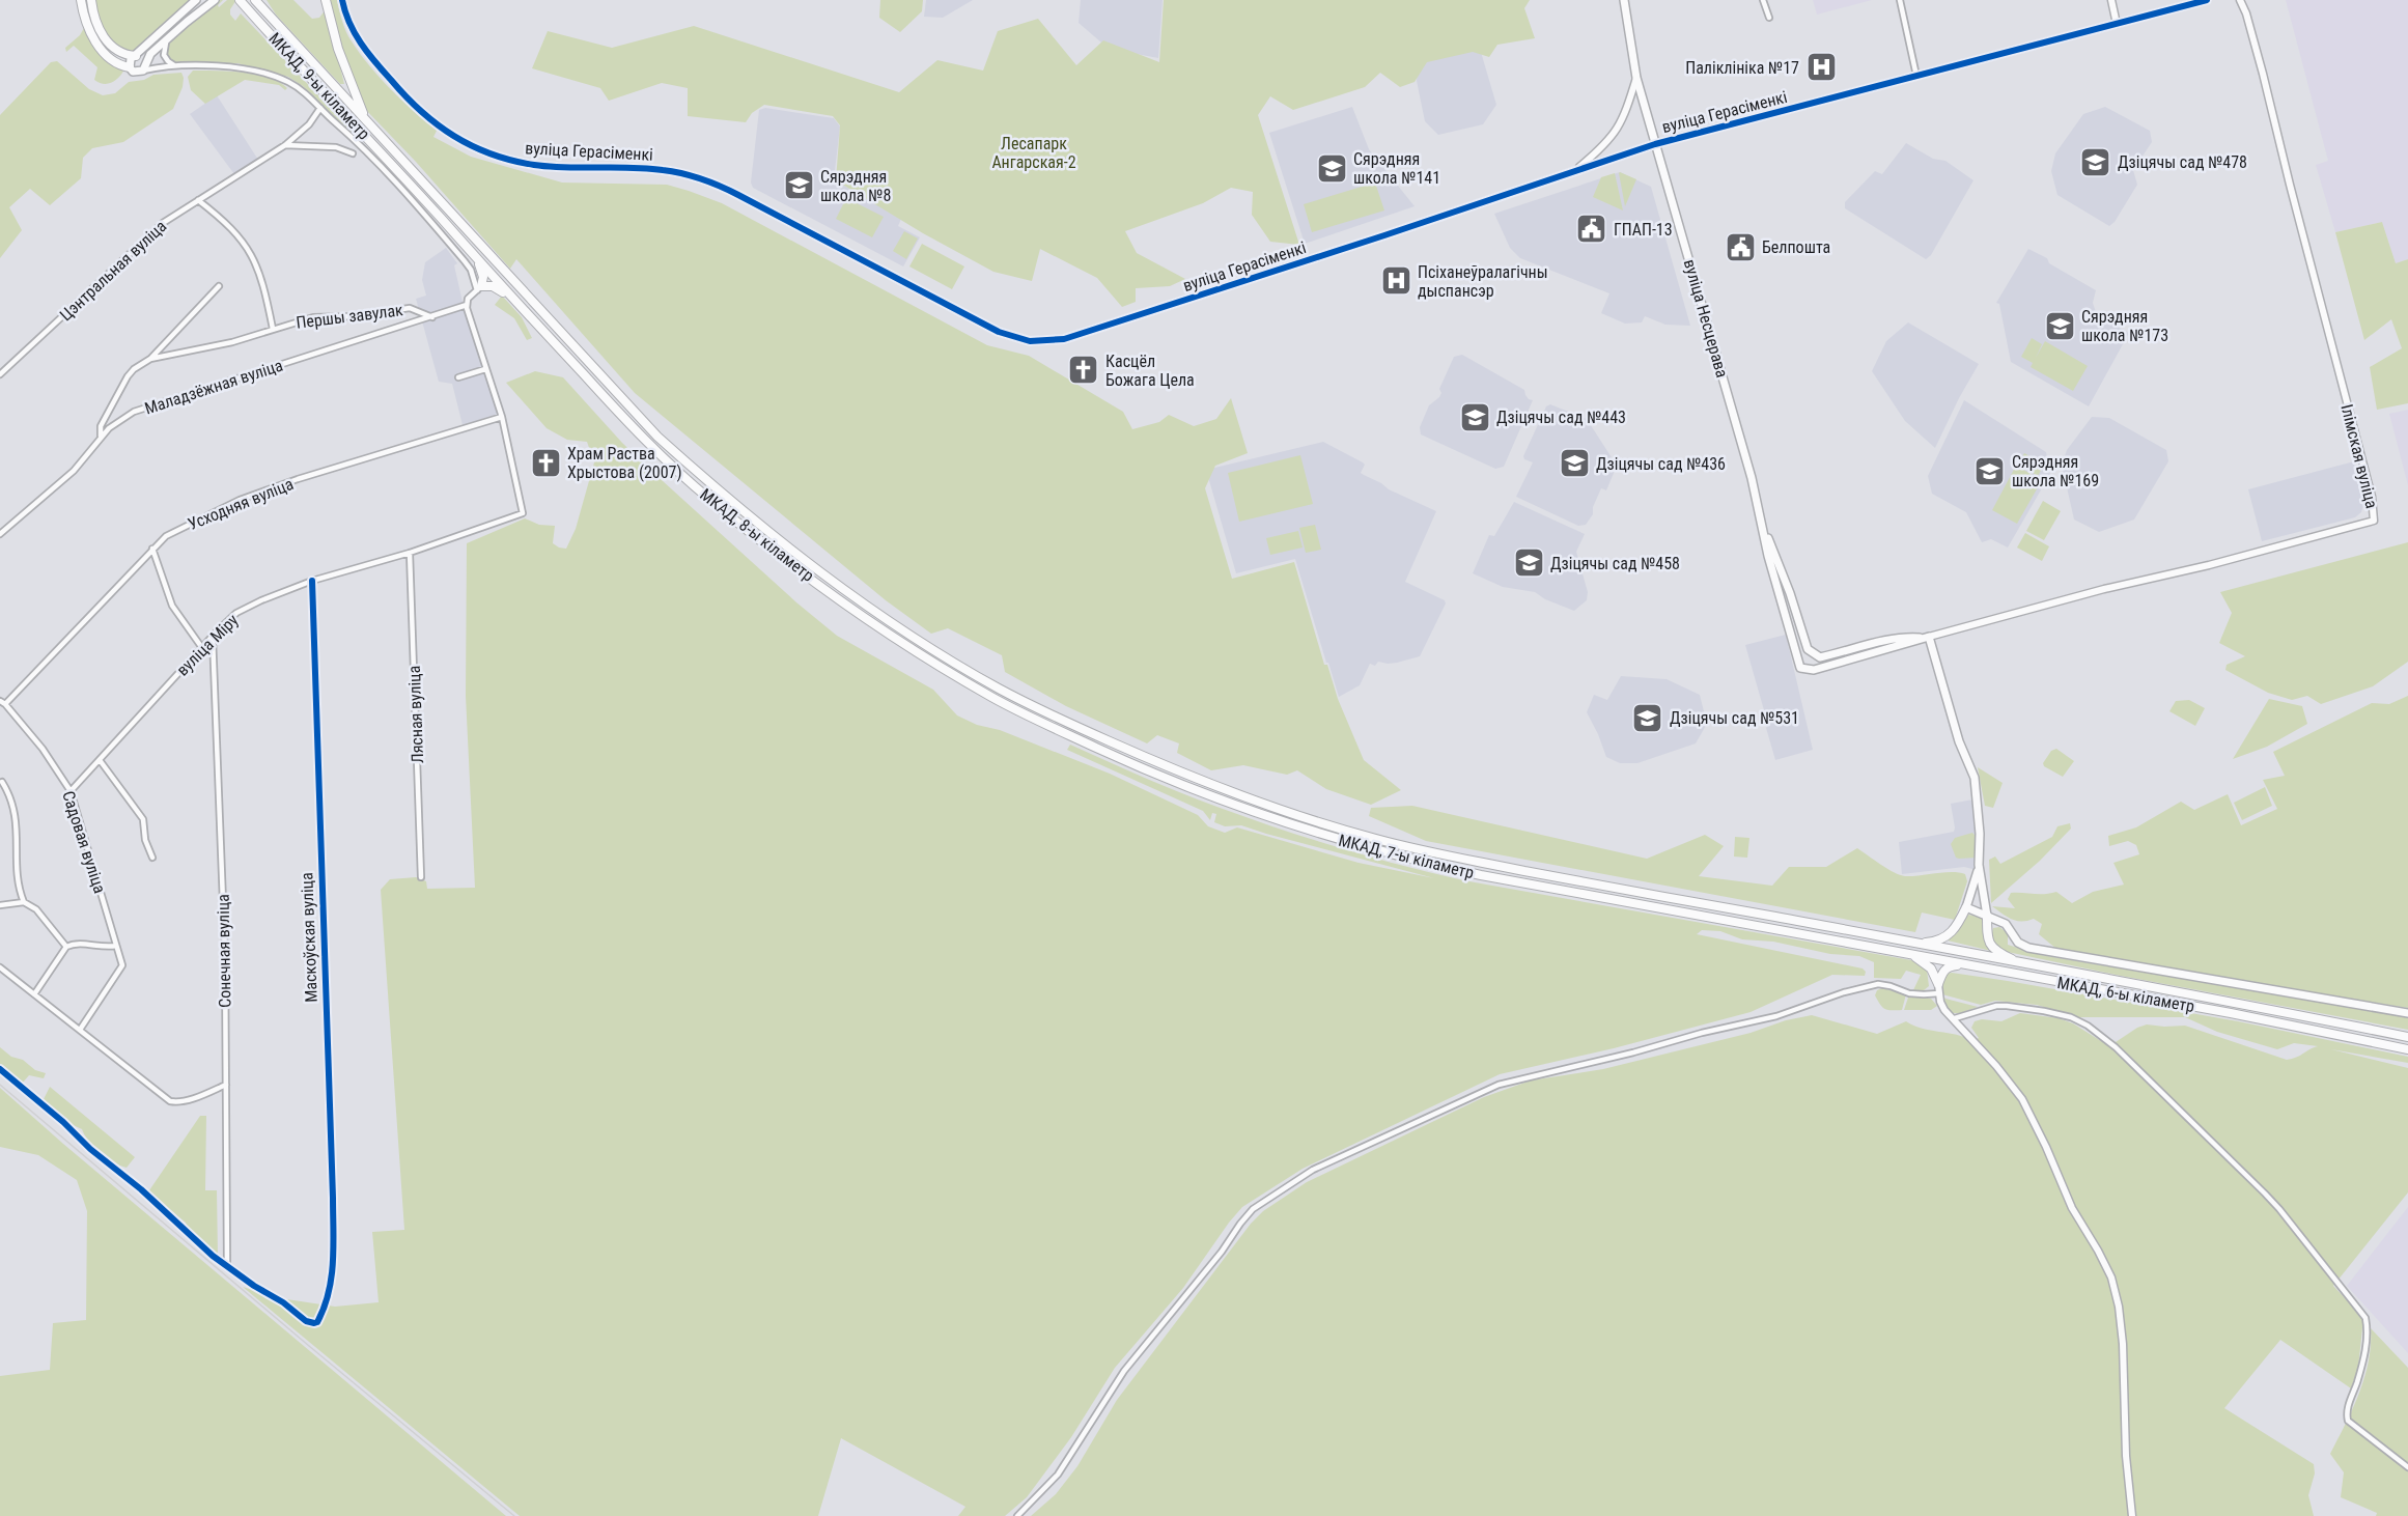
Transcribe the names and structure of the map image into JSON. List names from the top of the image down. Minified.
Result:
{"streets":{"highway":["МКАД, 9-ы кіламетр","МКАД, 8-ы кіламетр","МКАД, 7-ы кіламетр","МКАД, 6-ы кіламетр"],"main road":["вуліца Несцерава","Ілімская вуліца"],"street":["вуліца Герасіменкі","Цэнтральная вуліца","Першы завулак","Маладзёжная вуліца","Усходняя вуліца","вуліца Міру","Лясная вуліца","Садовая вуліца","Маскоўская вуліца","Сонечная вуліца"]},"crossings":[["МКАД, 9-ы кіламетр","МКАД, 8-ы кіламетр"],["вуліца Герасіменкі","вуліца Несцерава"],["Цэнтральная вуліца","Першы завулак"],["Першы завулак","Маладзёжная вуліца"],["Усходняя вуліца","вуліца Міру"],["Усходняя вуліца","Садовая вуліца"],["МКАД, 8-ы кіламетр","МКАД, 7-ы кіламетр"],["вуліца Міру","Лясная вуліца"],["вуліца Міру","Садовая вуліца"],["вуліца Міру","Маскоўская вуліца"],["вуліца Міру","Сонечная вуліца"],["МКАД, 7-ы кіламетр","МКАД, 6-ы кіламетр"],["Маскоўская вуліца","Сонечная вуліца"]],"parks":["Лесапарк Ангарская-2"],"places":{"hospital":["Паліклініка №17","Псіханеўралагічны дыспансэр"],"school or university":["Дзіцячы сад №478","Сярэдняя школа №141","Сярэдняя школа №8","Сярэдняя школа №173","Дзіцячы сад №443","Дзіцячы сад №436","Сярэдняя школа №169","Дзіцячы сад №458","Дзіцячы сад №531"],"public building":["ГПАП-13","Белпошта"],"church":["Касцёл Божага Цела","Храм Раства Хрыстова (2007)"]}}
